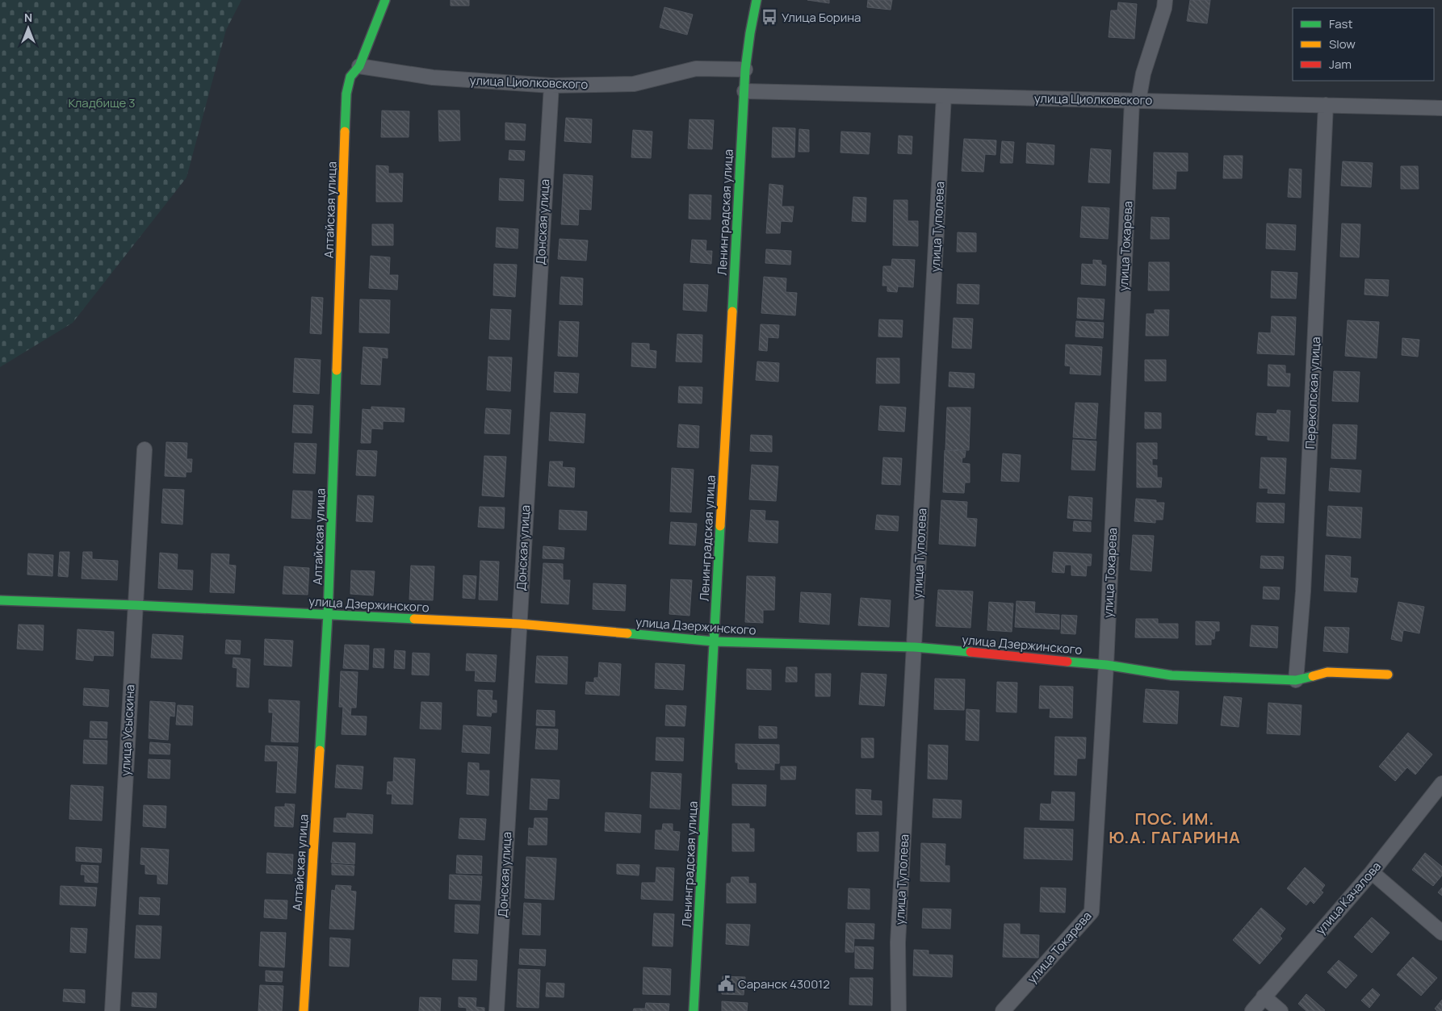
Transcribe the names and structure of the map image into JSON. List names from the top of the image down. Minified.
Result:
{"streets":{"street":["улица Циолковского","Алтайская улица","Ленинградская улица","Донская улица","улица Туполева","улица Токарева","Перекопская улица","улица Дзержинского","улица Усыскина","улица Качалова"]},"crossings":[["улица Циолковского","Алтайская улица"],["улица Циолковского","Ленинградская улица"],["улица Циолковского","Донская улица"],["улица Циолковского","улица Туполева"],["улица Циолковского","улица Токарева"],["улица Циолковского","Перекопская улица"],["Алтайская улица","улица Дзержинского"],["Ленинградская улица","улица Дзержинского"],["Донская улица","улица Дзержинского"],["улица Туполева","улица Дзержинского"],["улица Токарева","улица Дзержинского"],["Перекопская улица","улица Дзержинского"],["улица Дзержинского","улица Усыскина"]],"districts":["ПОС. ИМ. Ю.А. ГАГАРИНА"],"parks":["Кладбище 3"],"places":{"bus stop":["Улица Борина"],"public building":["Саранск 430012"]},"legend":["Fast","Slow","Jam"],"north":"top"}
